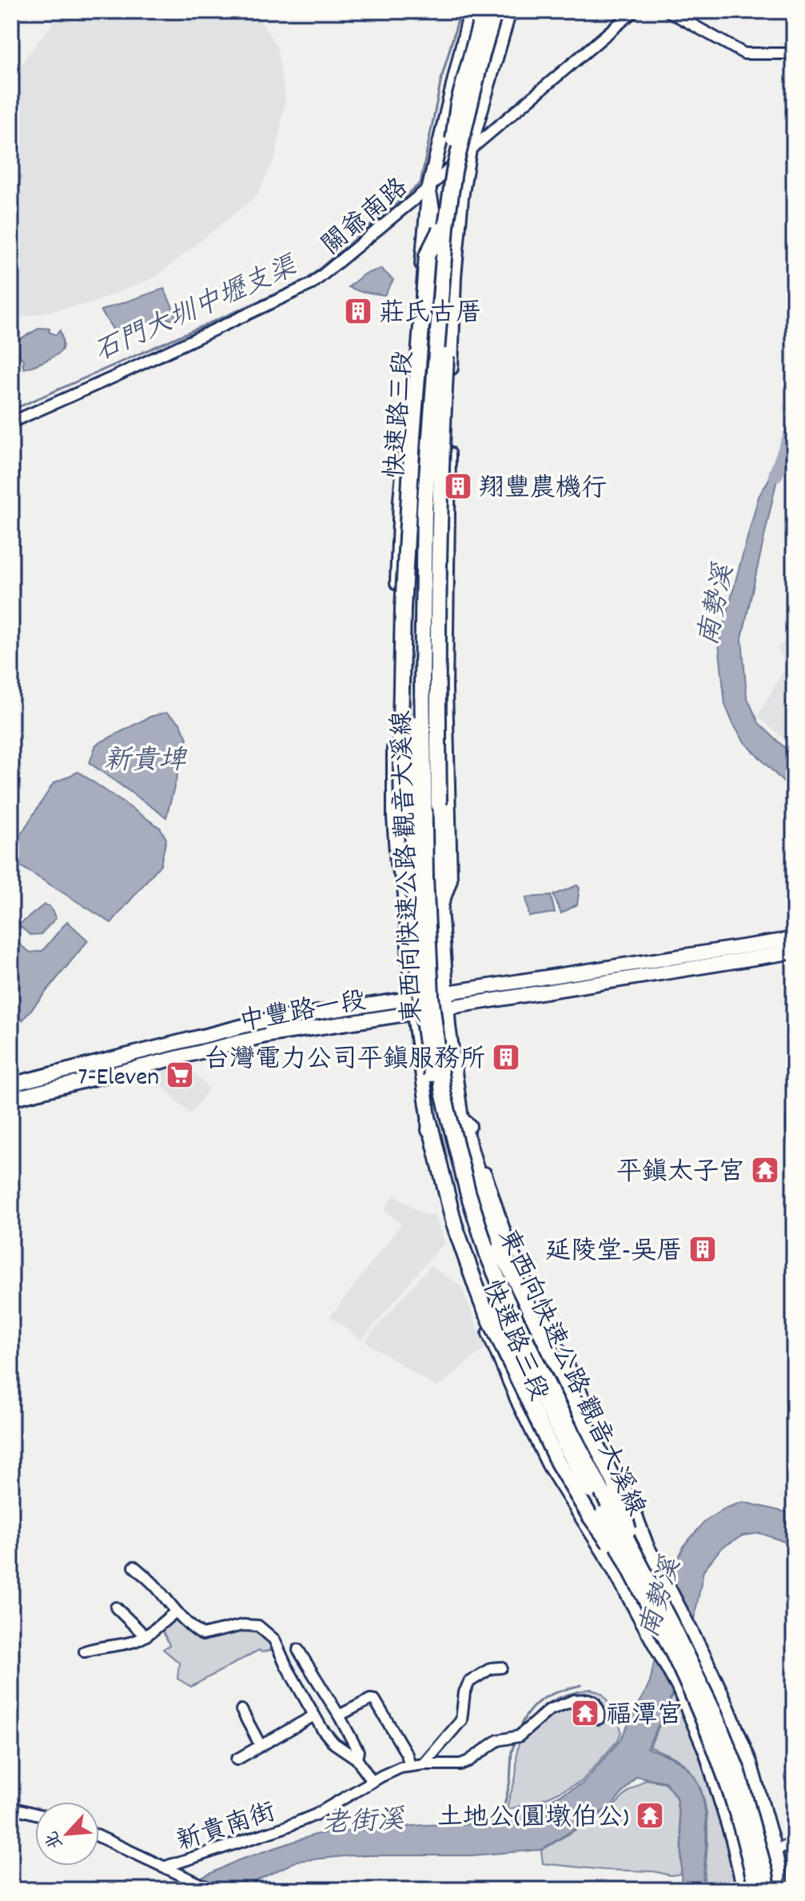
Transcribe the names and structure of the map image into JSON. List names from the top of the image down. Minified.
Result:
{"streets":{"highway":["東西向快速公路 觀音大溪線"],"main road":["快速路三段","中豐路一段"],"street":["關爺南路","新貴南街"]},"crossings":[["關爺南路","快速路三段"],["快速路三段","東西向快速公路 觀音大溪線"],["快速路三段","中豐路一段"]],"water":["石門大圳中壢支渠","南勢溪","新貴埤","老街溪"],"places":{"building":["莊氏古厝","翔豐農機行","台灣電力公司平鎮服務所","延陵堂-吳厝"],"supermarket":["7-Eleven"],"temple":["平鎮太子宮","福潭宮","土地公(圓墩伯公)"]},"north":"bottom left"}
